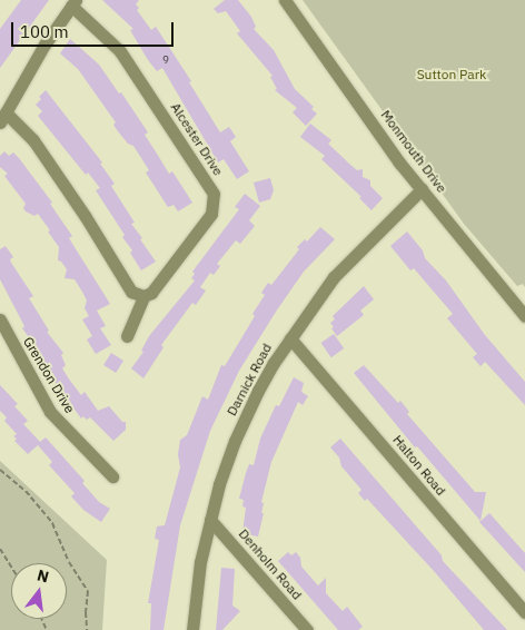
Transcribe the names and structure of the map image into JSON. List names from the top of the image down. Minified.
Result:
{"streets":{"street":["Alcester Drive","Monmouth Drive","Grendon Drive","Darnick Road","Halton Road","Denholm Road"]},"crossings":[["Monmouth Drive","Darnick Road"],["Darnick Road","Halton Road"],["Darnick Road","Denholm Road"]],"parks":["Sutton Park"],"house_numbers":["9"],"scale_bar":"100 m","north":"top"}
